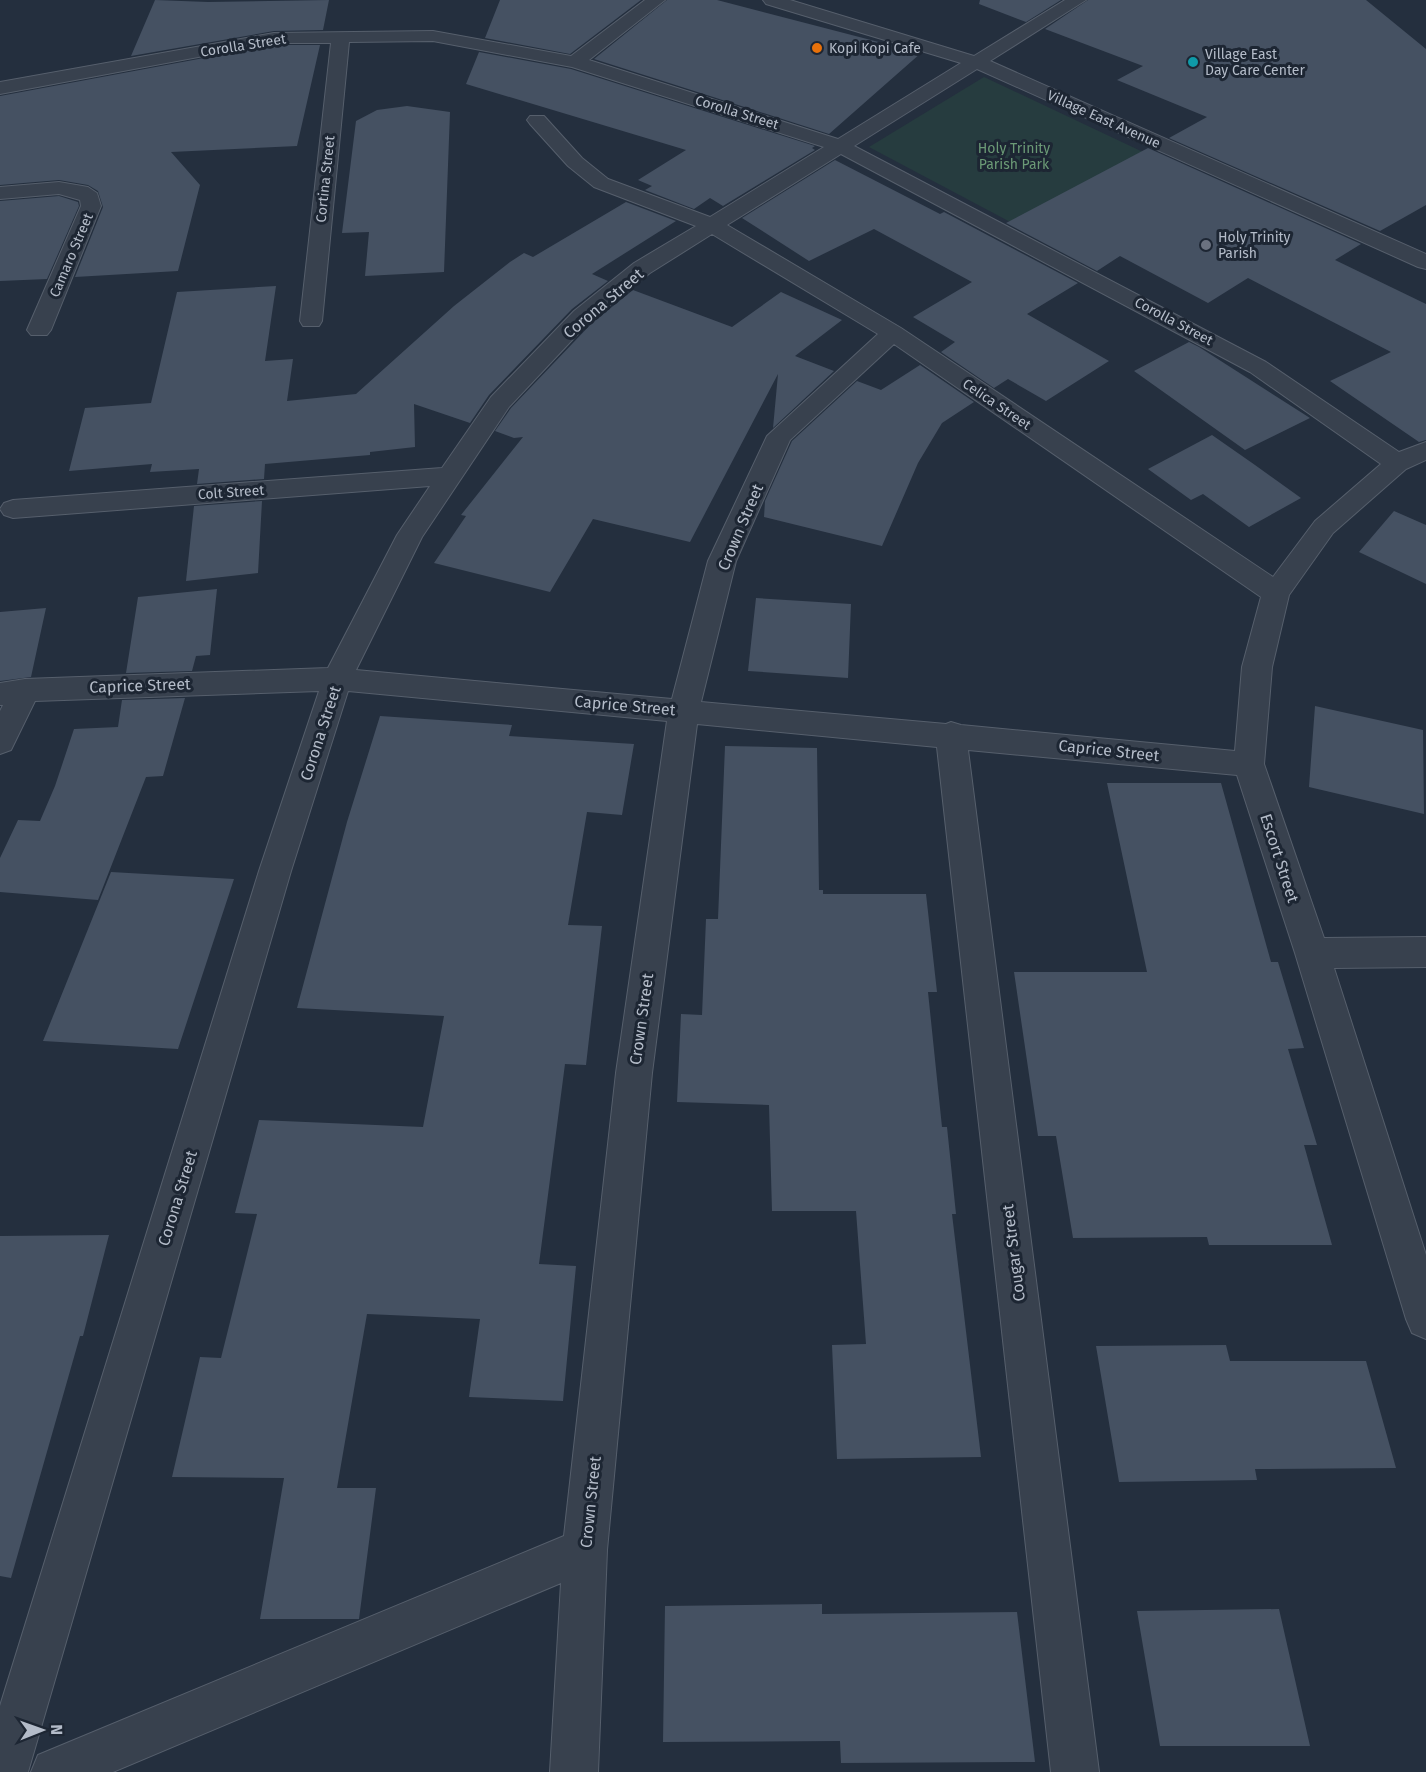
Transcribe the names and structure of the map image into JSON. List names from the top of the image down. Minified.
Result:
{"streets":{"street":["Corolla Street","Village East Avenue","Cortina Street","Camaro Street","Corona Street","Celica Street","Colt Street","Crown Street","Caprice Street","Escort Street","Cougar Street"]},"crossings":[["Corolla Street","Cortina Street"],["Corolla Street","Corona Street"],["Corolla Street","Escort Street"],["Village East Avenue","Corona Street"],["Corona Street","Celica Street"],["Corona Street","Colt Street"],["Corona Street","Caprice Street"],["Celica Street","Crown Street"],["Celica Street","Escort Street"],["Crown Street","Caprice Street"],["Caprice Street","Escort Street"],["Caprice Street","Cougar Street"]],"parks":["Holy Trinity Parish Park"],"places":["Kopi Kopi Cafe","Village East Day Care Center","Holy Trinity Parish"],"north":"right"}
